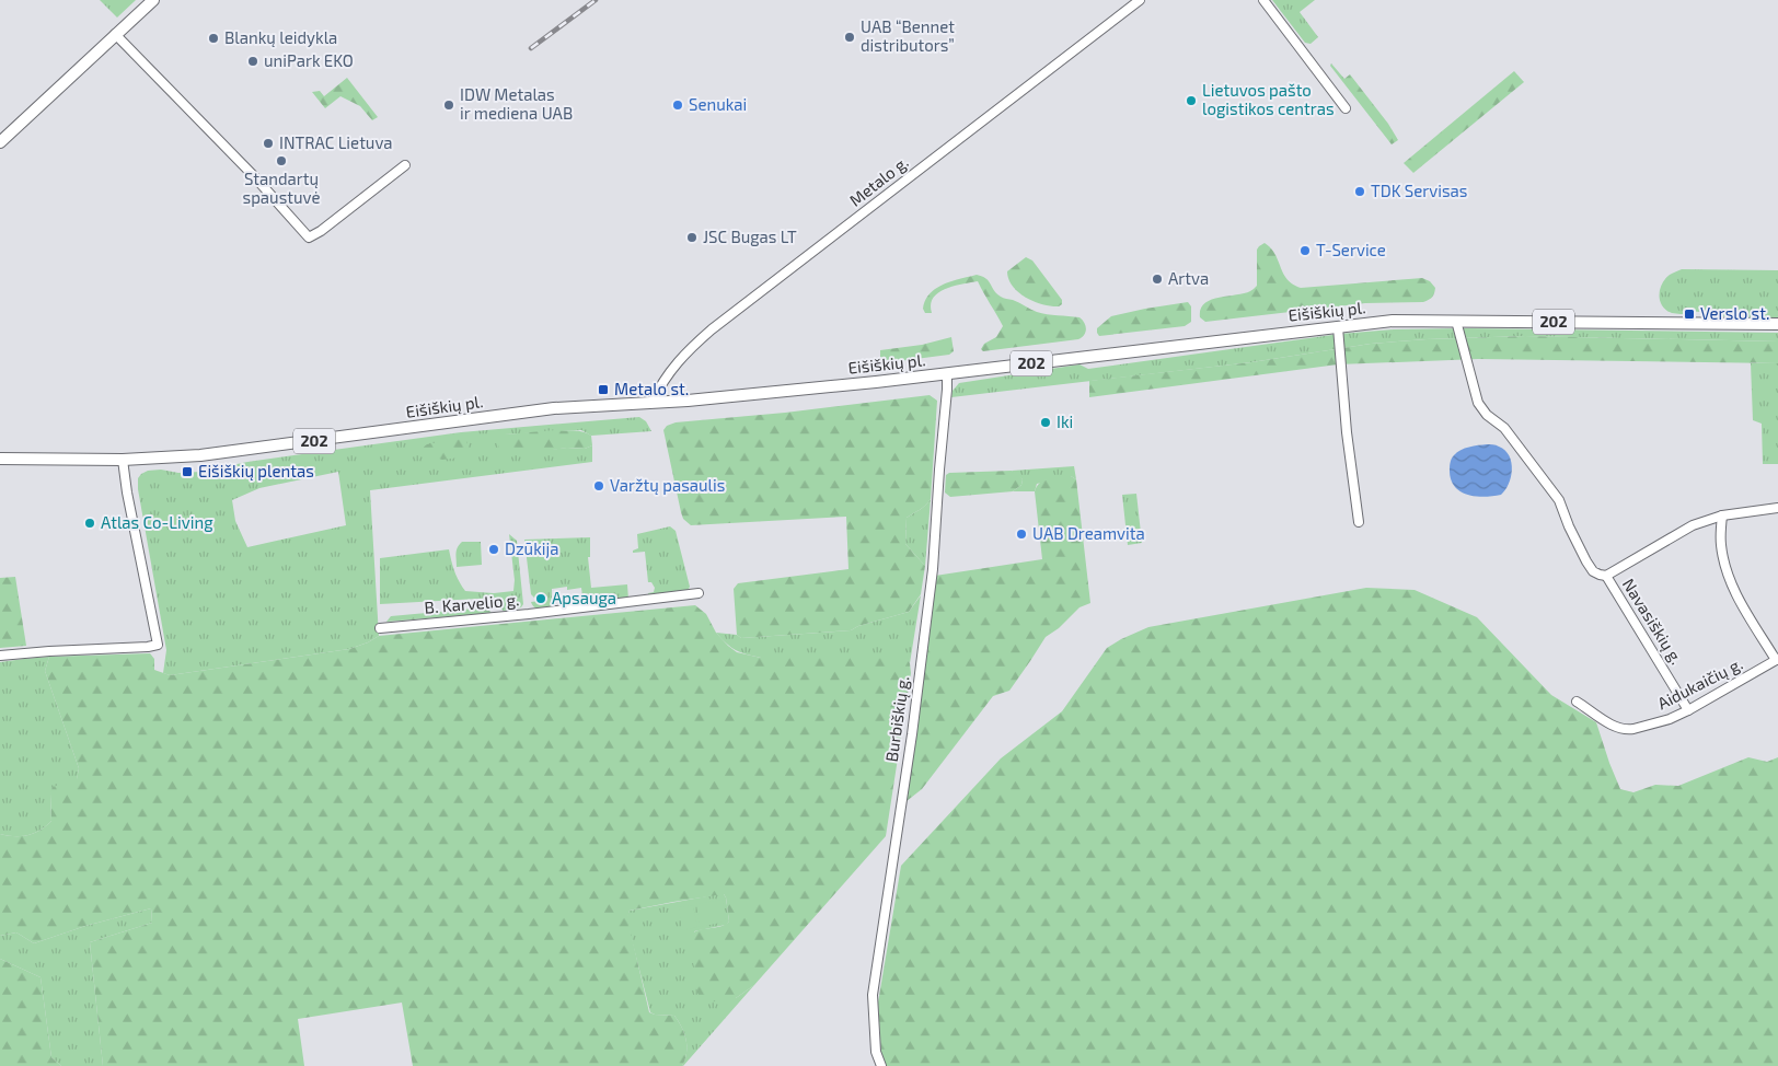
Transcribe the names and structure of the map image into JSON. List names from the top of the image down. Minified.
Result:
{"streets":{"main road":["Eišiškių pl.","202"],"street":["Metalo g.","B. Karvelio g.","Navasiškių g.","Aidukaičių g.","Burbiškių g."]},"crossings":[["Metalo g.","Eišiškių pl."],["Eišiškių pl.","Burbiškių g."],["Navasiškių g.","Aidukaičių g."]],"places":{"other":["UAB “Bennet distributors”","Blankų leidykla","uniPark EKO","Lietuvos pašto logistikos centras","IDW Metalas ir mediena UAB","Senukai","INTRAC Lietuva","Standartų spaustuvė","TDK Servisas","JSC Bugas LT","T-Service","Artva","Iki","Varžtų pasaulis","Atlas Co-Living","UAB Dreamvita","Dzūkija","Apsauga"],"transit":["Verslo st.","Metalo st.","Eišiškių plentas"]}}
